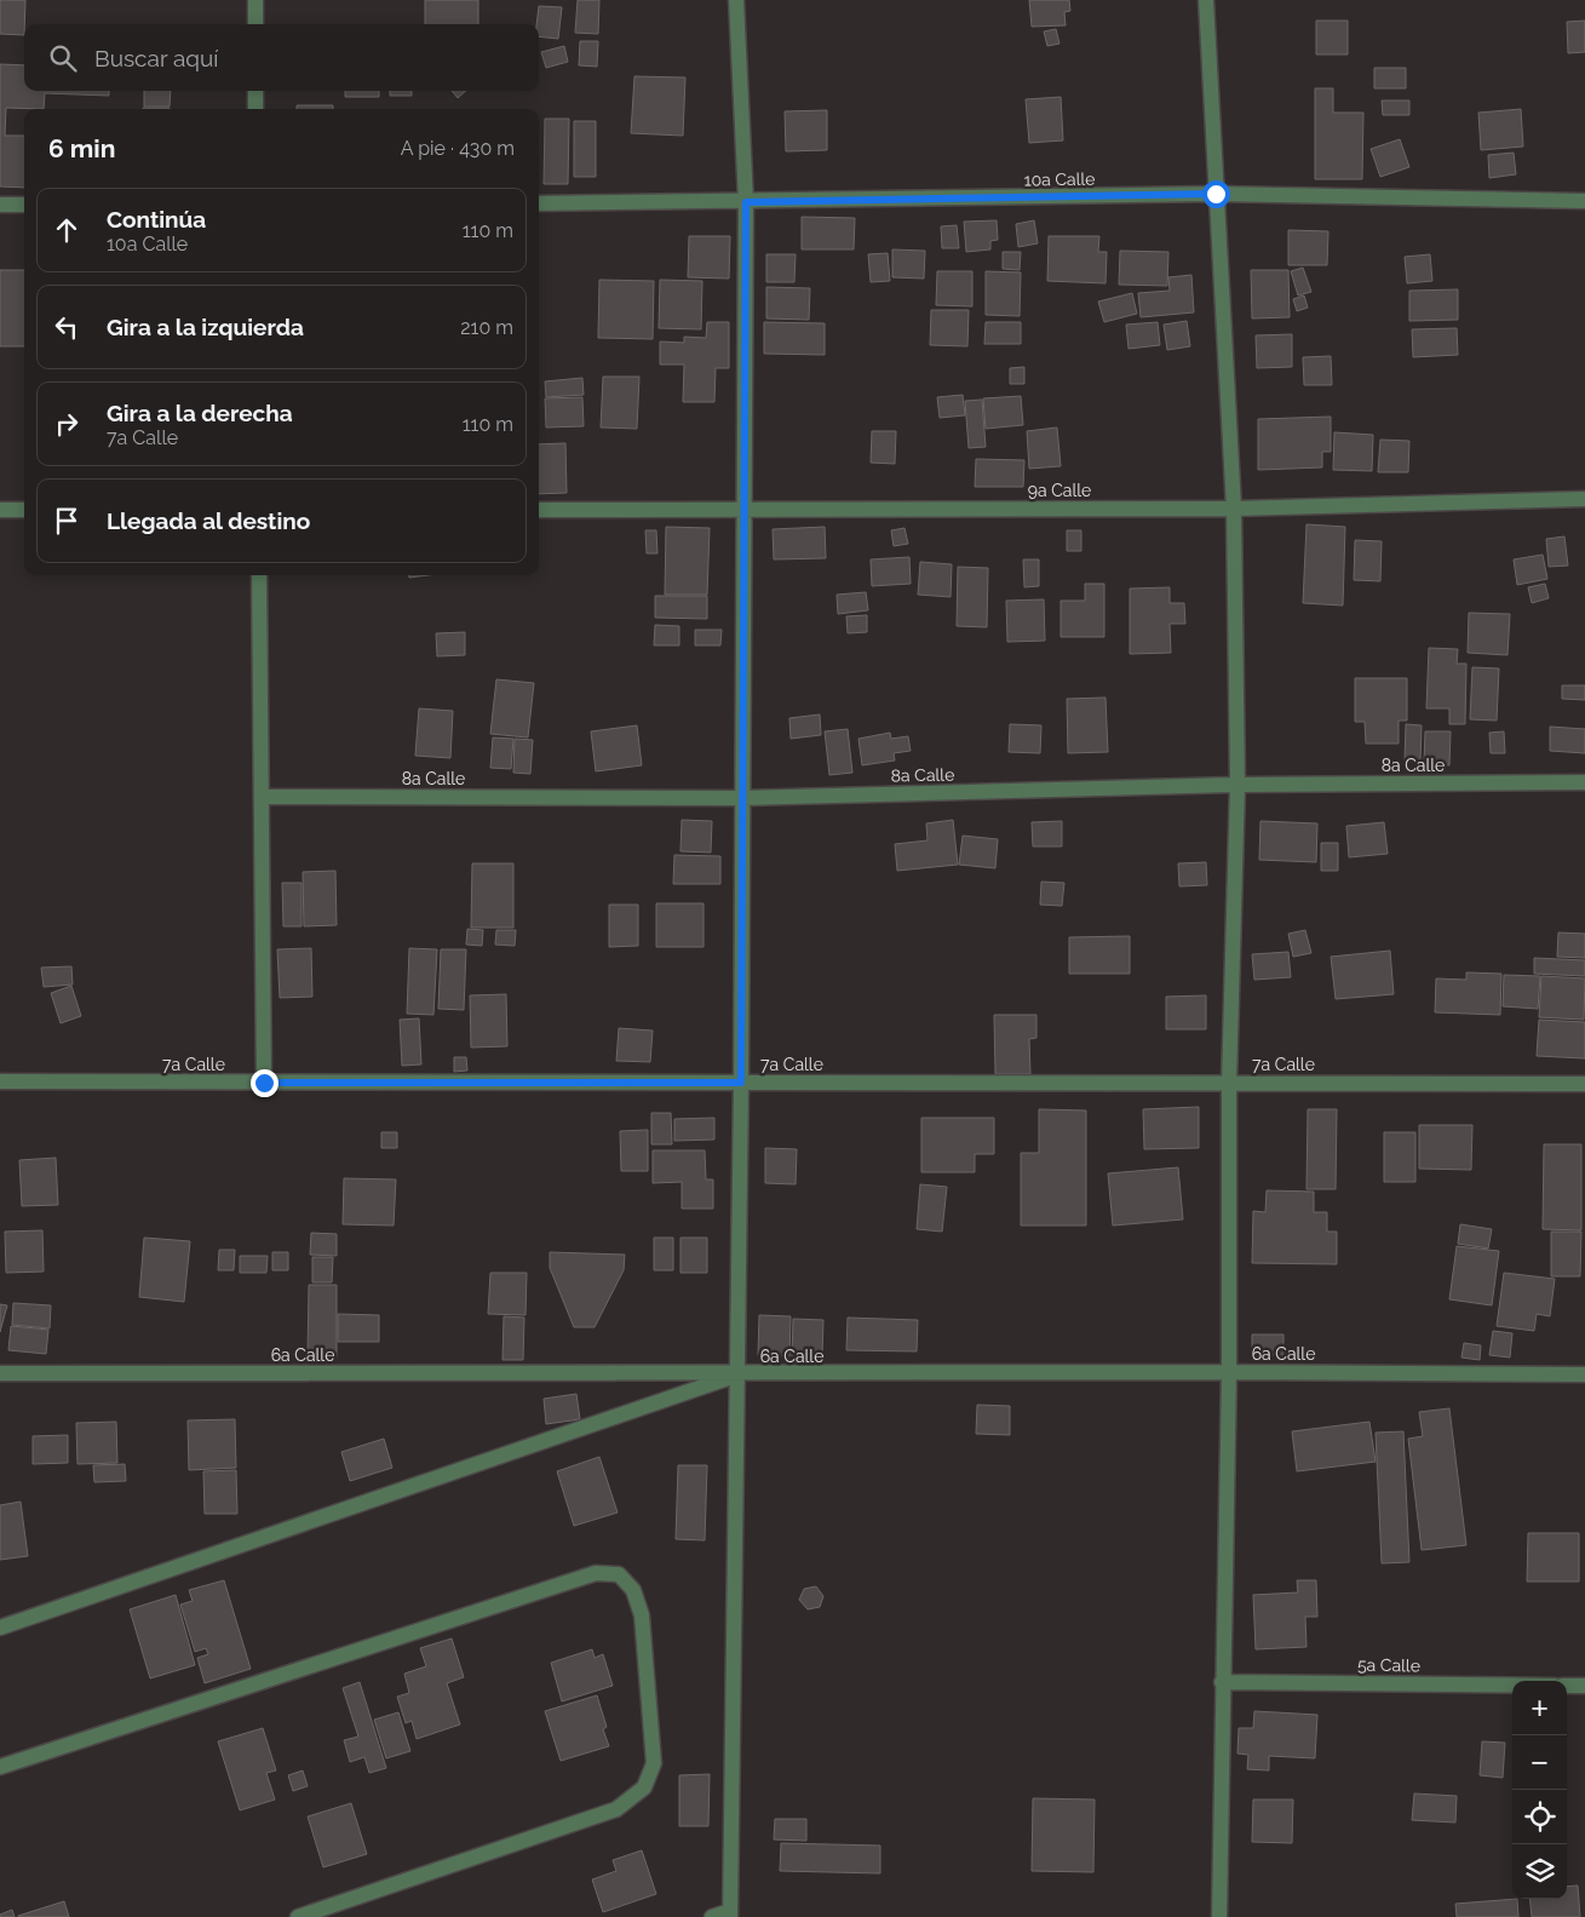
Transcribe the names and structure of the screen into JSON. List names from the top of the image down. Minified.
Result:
{"streets":{"street":["10a Calle","9a Calle","8a Calle","7a Calle","6a Calle","5a Calle"]},"page":{"search":"Buscar aquí","heading":["6 min","A pie · 430 m"],"list":[["Continúa","10a Calle","110 m"],["Gira a la izquierda","210 m"],["Gira a la derecha","7a Calle","110 m"],"Llegada al destino"],"map_buttons":["+","−"]}}
